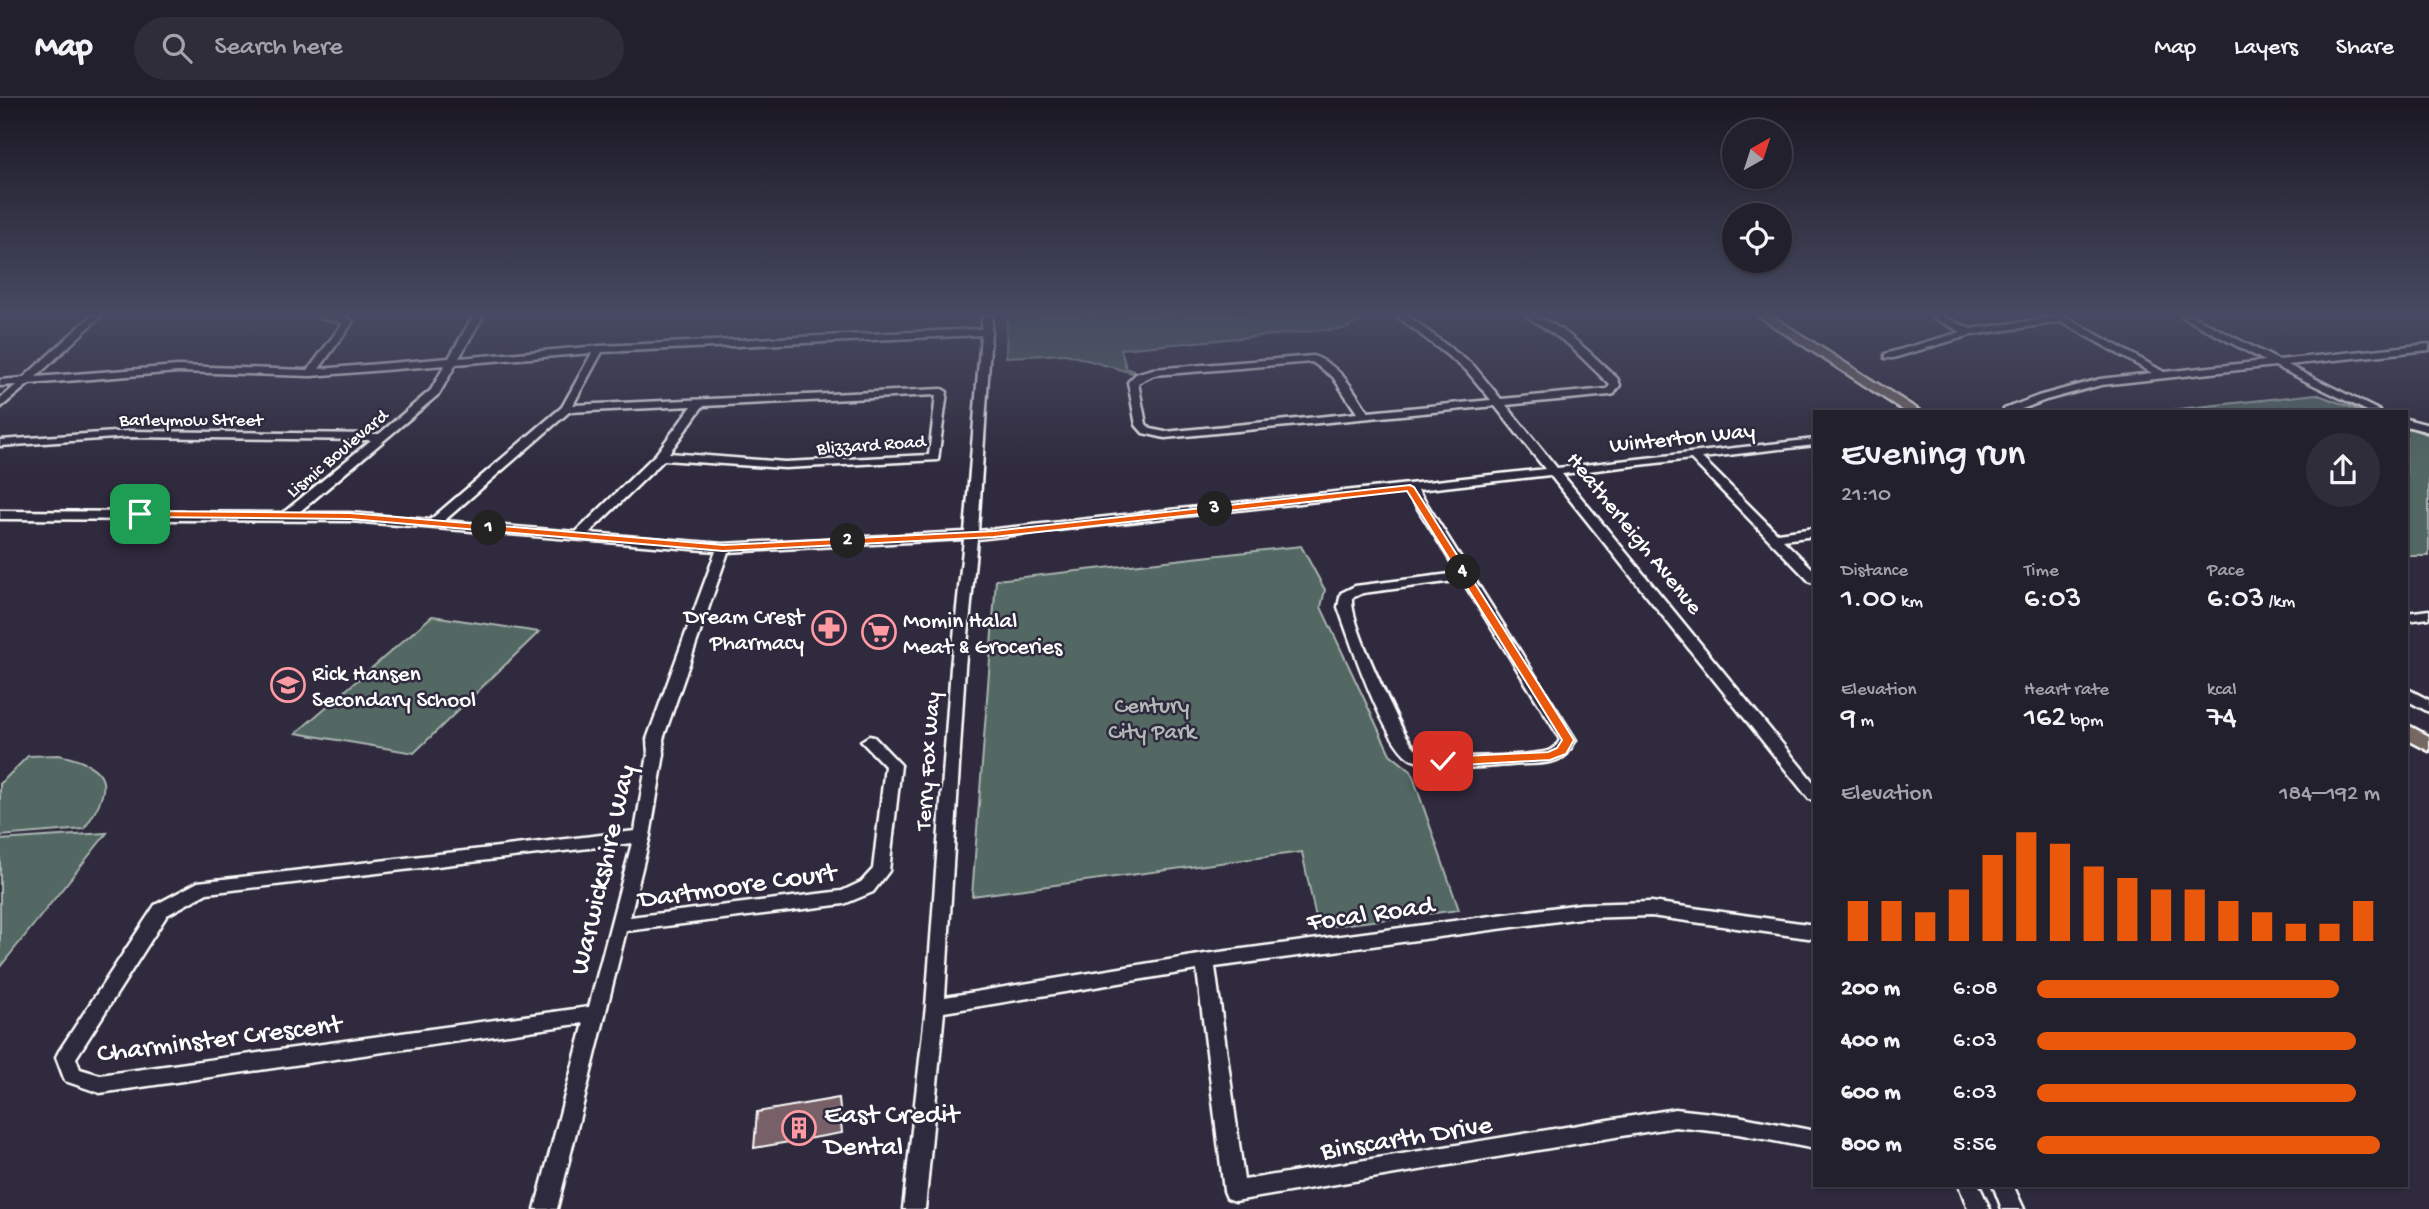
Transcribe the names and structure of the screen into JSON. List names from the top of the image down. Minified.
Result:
{"streets":{"street":["Barleymow Street","Winterton Way","Blizzard Road","Lismic Boulevard","Heatherleigh Avenue","Terry Fox Way","Warwickshire Way","Dartmoore Court","Focal Road","Charminster Crescent","Binscarth Drive"]},"crossings":[["Barleymow Street","Lismic Boulevard"],["Winterton Way","Lismic Boulevard"],["Winterton Way","Heatherleigh Avenue"],["Winterton Way","Terry Fox Way"],["Winterton Way","Warwickshire Way"],["Terry Fox Way","Focal Road"],["Warwickshire Way","Dartmoore Court"],["Warwickshire Way","Charminster Crescent"],["Focal Road","Binscarth Drive"]],"parks":["Century City Park"],"places":{"pharmacy":["Dream Crest Pharmacy"],"supermarket":["Momin Halal Meat & Groceries"],"school or university":["Rick Hansen Secondary School"],"building":["East Credit Dental"]},"north":"top right","page":{"header":"Map","search":"Search here","nav":["Map","Layers","Share"],"heading":["Evening run","21:10"],"pins":["3","1","2","4"],"stats":[["Distance","1.00 km"],["Time","6:03"],["Pace","6:03 /km"],["Elevation","9 m"],["Heart rate","162 bpm"],["kcal","74"]],"chart":["Elevation","184–192 m"],"list":[{"name":"200 m","note":"6:08"},{"name":"400 m","note":"6:03"},{"name":"600 m","note":"6:03"},{"name":"800 m","note":"5:56"}]}}
